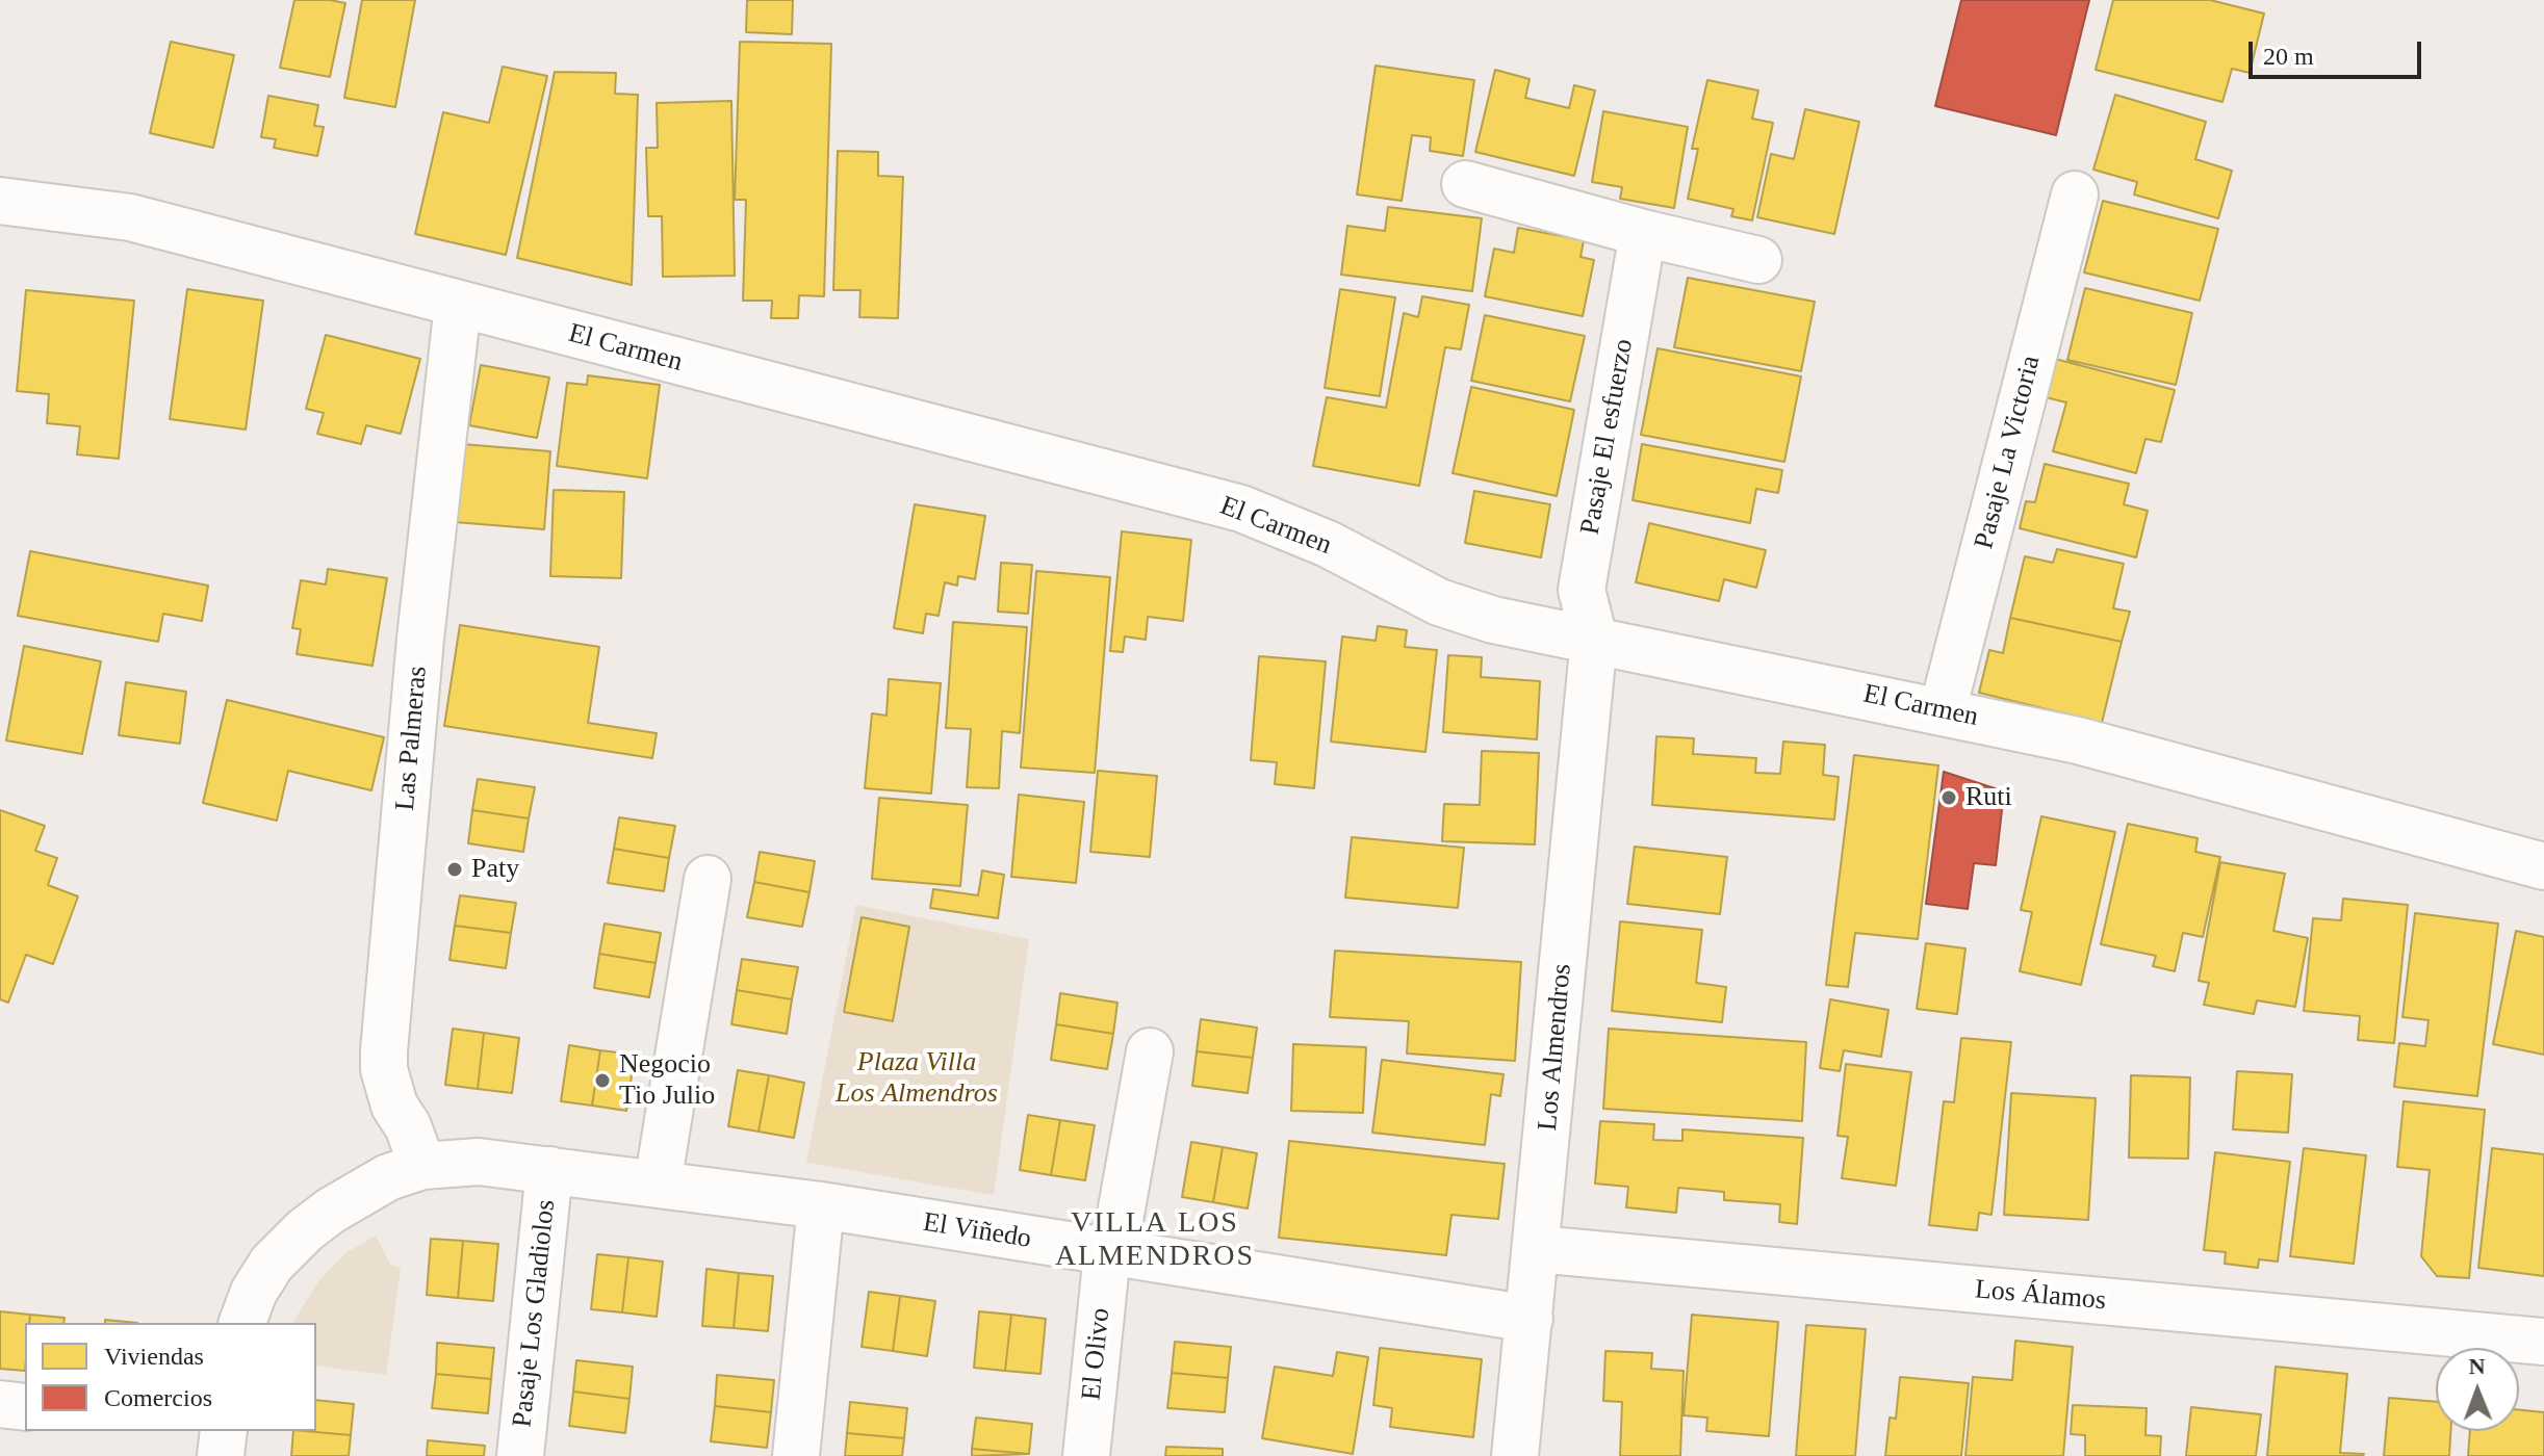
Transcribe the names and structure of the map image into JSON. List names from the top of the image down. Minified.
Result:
{"streets":{"street":["El Carmen","Pasaje El esfuerzo","Pasaje La Victoria","Las Palmeras","Los Almendros","El Viñedo","Los Álamos","Pasaje Los Gladiolos","El Olivo"]},"crossings":[["El Carmen","Pasaje El esfuerzo"],["El Carmen","Pasaje La Victoria"],["El Carmen","Las Palmeras"],["El Carmen","Los Almendros"],["Pasaje El esfuerzo","Los Almendros"],["Las Palmeras","El Viñedo"],["Los Almendros","El Viñedo"],["Los Almendros","Los Álamos"],["El Viñedo","Pasaje Los Gladiolos"],["El Viñedo","El Olivo"]],"districts":["VILLA LOS ALMENDROS"],"parks":["Plaza Villa Los Almendros"],"places":["Ruti","Paty","Negocio Tio Julio"],"legend":["Viviendas","Comercios"],"scale_bar":"20 m","north":"top"}
